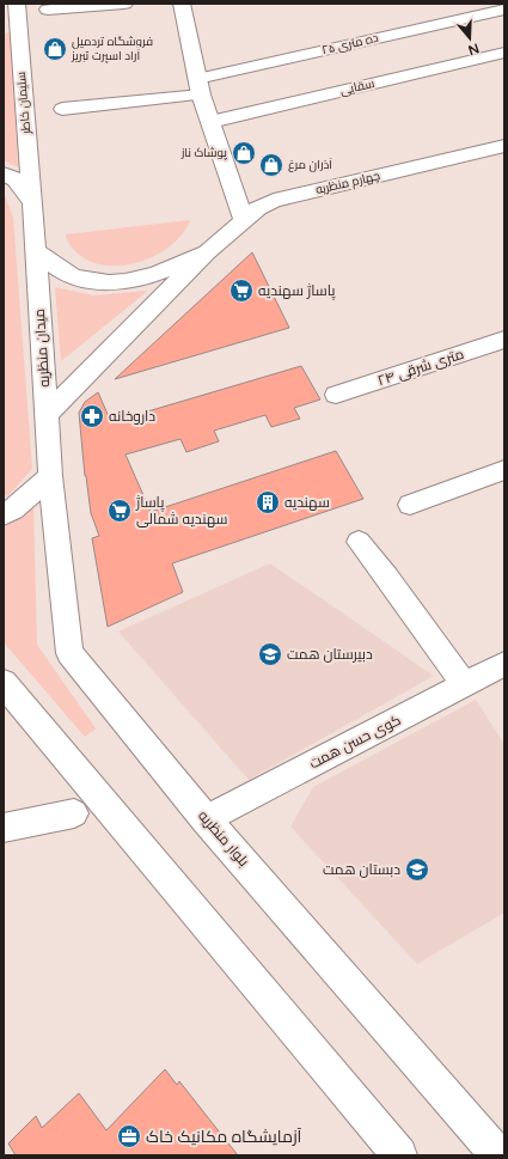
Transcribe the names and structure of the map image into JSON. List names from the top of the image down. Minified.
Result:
{"streets":{"main road":["سلیمان خاطر","چهارم منظریه","ميدان منظریه","بلوار منظریه"],"street":["ده متری ۲۵","سقایی","۲۴ متری شرقی","کوی حسن همت"]},"crossings":[["سلیمان خاطر","ميدان منظریه"],["ميدان منظریه","بلوار منظریه"],["کوی حسن همت","بلوار منظریه"]],"places":{"shop":["فروشگاه تردمیل آراد اسپرت تبریز","پوشاک ناز","آذران مرغ"],"supermarket":["پاساژ سهندیه","پاساژ سهندیه شمالی"],"pharmacy":["داروخانه"],"building":["سهندیه"],"school or university":["دبیرستان همت","دبستان همت"],"office":["آزمایشگاه مکانیک خاک"]},"north":"bottom"}
